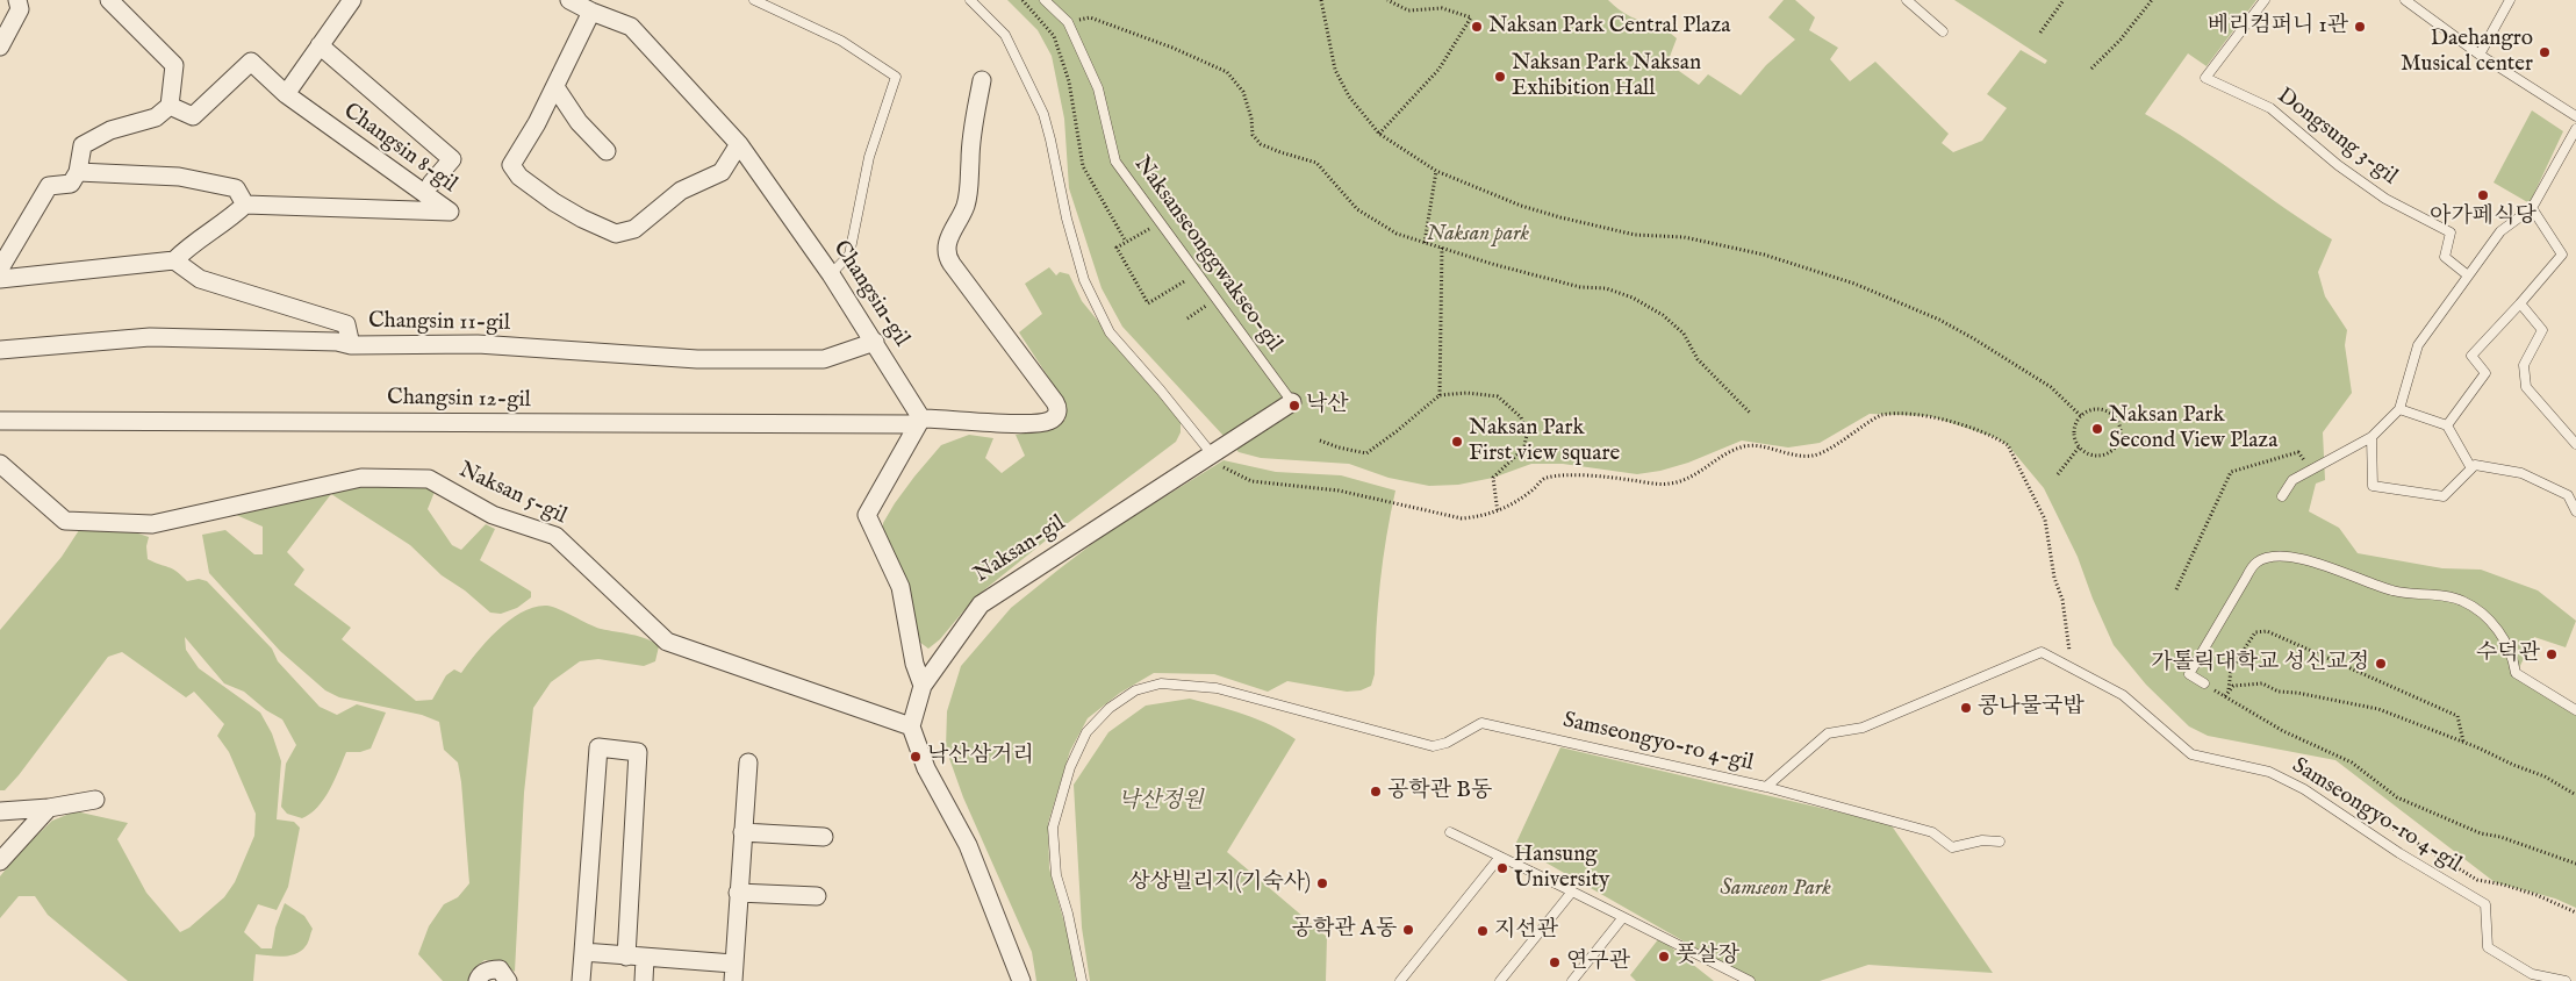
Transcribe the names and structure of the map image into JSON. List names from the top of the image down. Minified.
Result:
{"streets":{"street":["Changsin 8-gil","Changsin-gil","Changsin 11-gil","Changsin 12-gil","Naksan 5-gil","Naksan-gil"],"lane":["Dongsung 3-gil","Naksanseonggwakseo-gil","Samseongyo-ro 4-gil"]},"crossings":[["Naksanseonggwakseo-gil","Naksan-gil"],["Changsin-gil","Changsin 11-gil"],["Changsin-gil","Changsin 12-gil"],["Naksan 5-gil","Naksan-gil"]],"parks":["Naksan park","낙산정원","Samseon Park"],"places":["Naksan Park Central Plaza","베리컴퍼니 1관","Daehangro Musical center","Naksan Park Naksan Exhibition Hall","아가페식당","낙산","Naksan Park Second View Plaza","Naksan Park First view square","수덕관","가톨릭대학교 성신교정","콩나물국밥","낙산삼거리","공학관 B동","Hansung University","상상빌리지(기숙사)","공학관 A동","지선관","풋살장","연구관"]}
